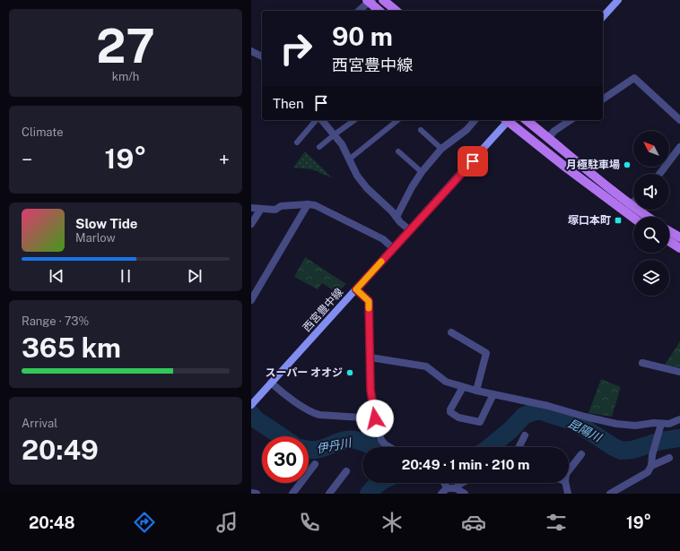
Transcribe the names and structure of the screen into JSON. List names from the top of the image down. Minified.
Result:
{"streets":{"main road":["西宮豊中線"]},"water":["昆陽川","伊丹川"],"places":{"other":["月極駐車場","スーパー オオジ"],"transit":["塚口本町"]},"north":"top left","page":{"tile":[["27","km/h"],"Climate",["Range · 73%","365 km"],["Arrival","20:49"]],"turn":["90 m","西宮豊中線"],"then":"Then","heat":["−","19°","+"],"song":["Slow Tide","Marlow"],"limit":"30","trip":"20:49 · 1 min · 210 m","tabs":["20:48","19°"]}}
